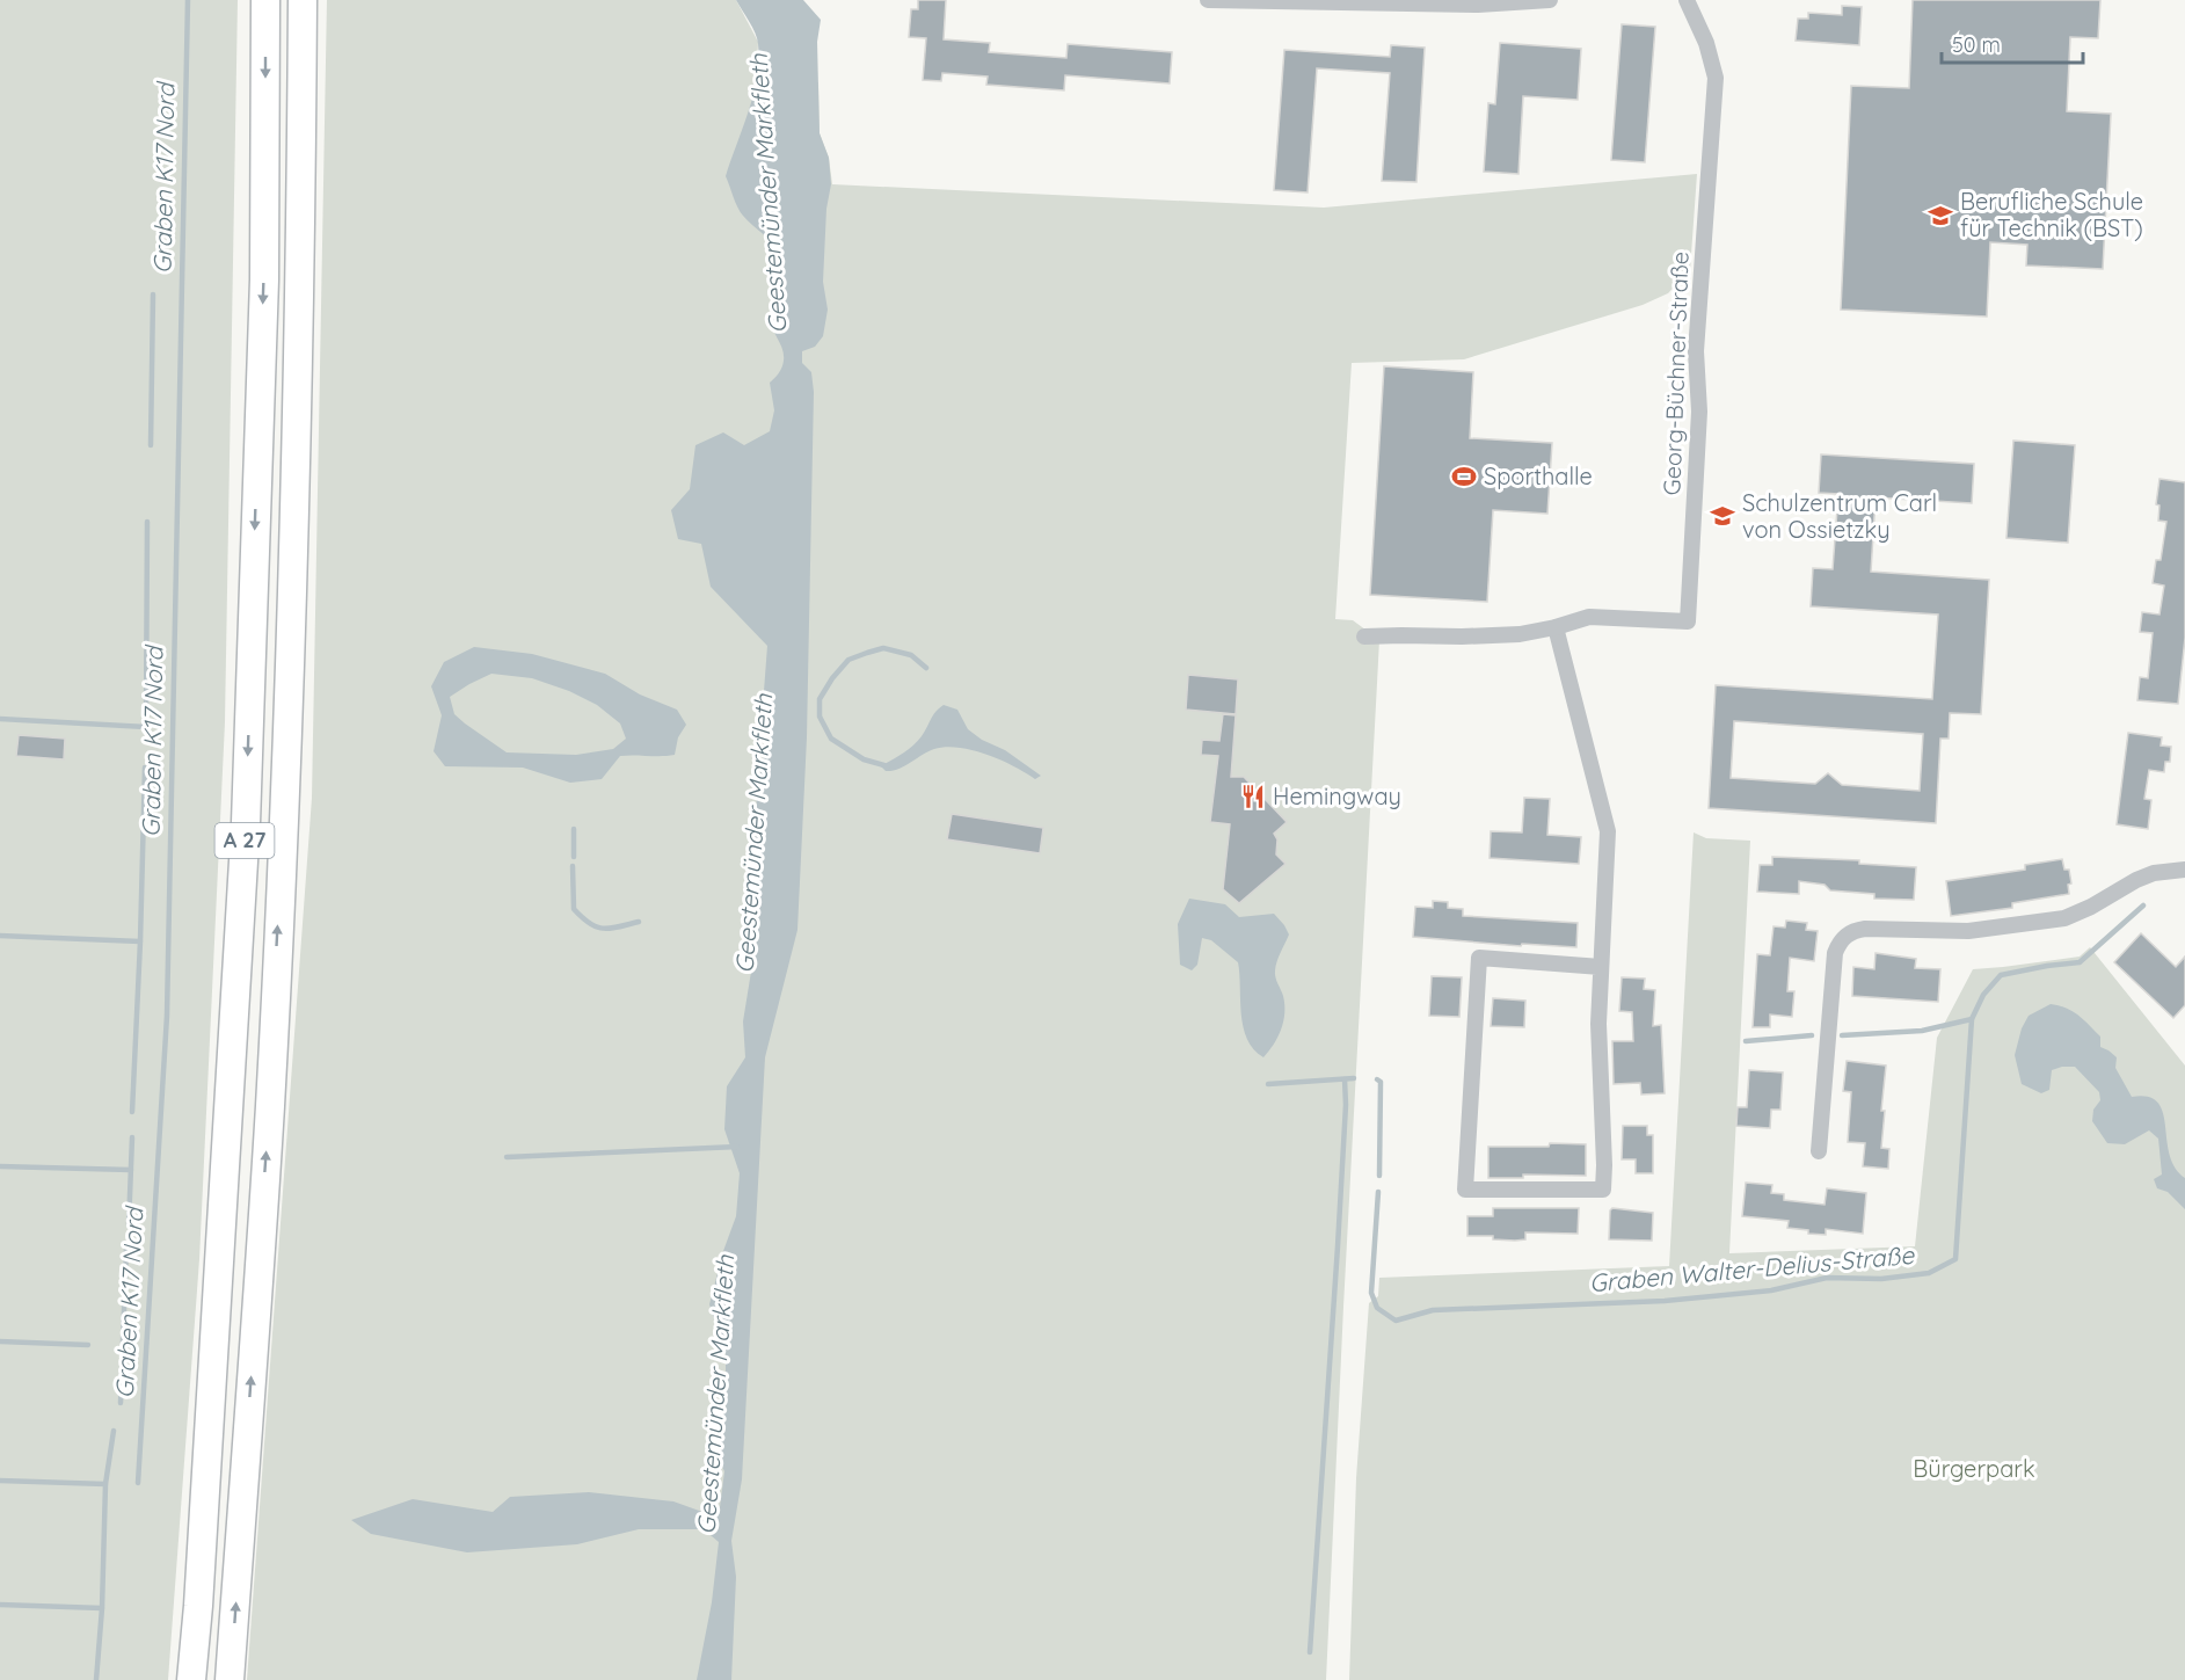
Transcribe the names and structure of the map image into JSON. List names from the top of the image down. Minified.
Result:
{"streets":{"highway":["A 27"],"street":["Georg-Büchner-Straße"]},"water":["Graben K17 Nord","Geestemünder Markfleth","Graben Walter-Delius-Straße"],"parks":["Bürgerpark"],"places":{"school or university":["Berufliche Schule für Technik (BST)","Schulzentrum Carl von Ossietzky"],"sports":["Sporthalle"],"restaurant":["Hemingway"]},"scale_bar":"50 m"}
